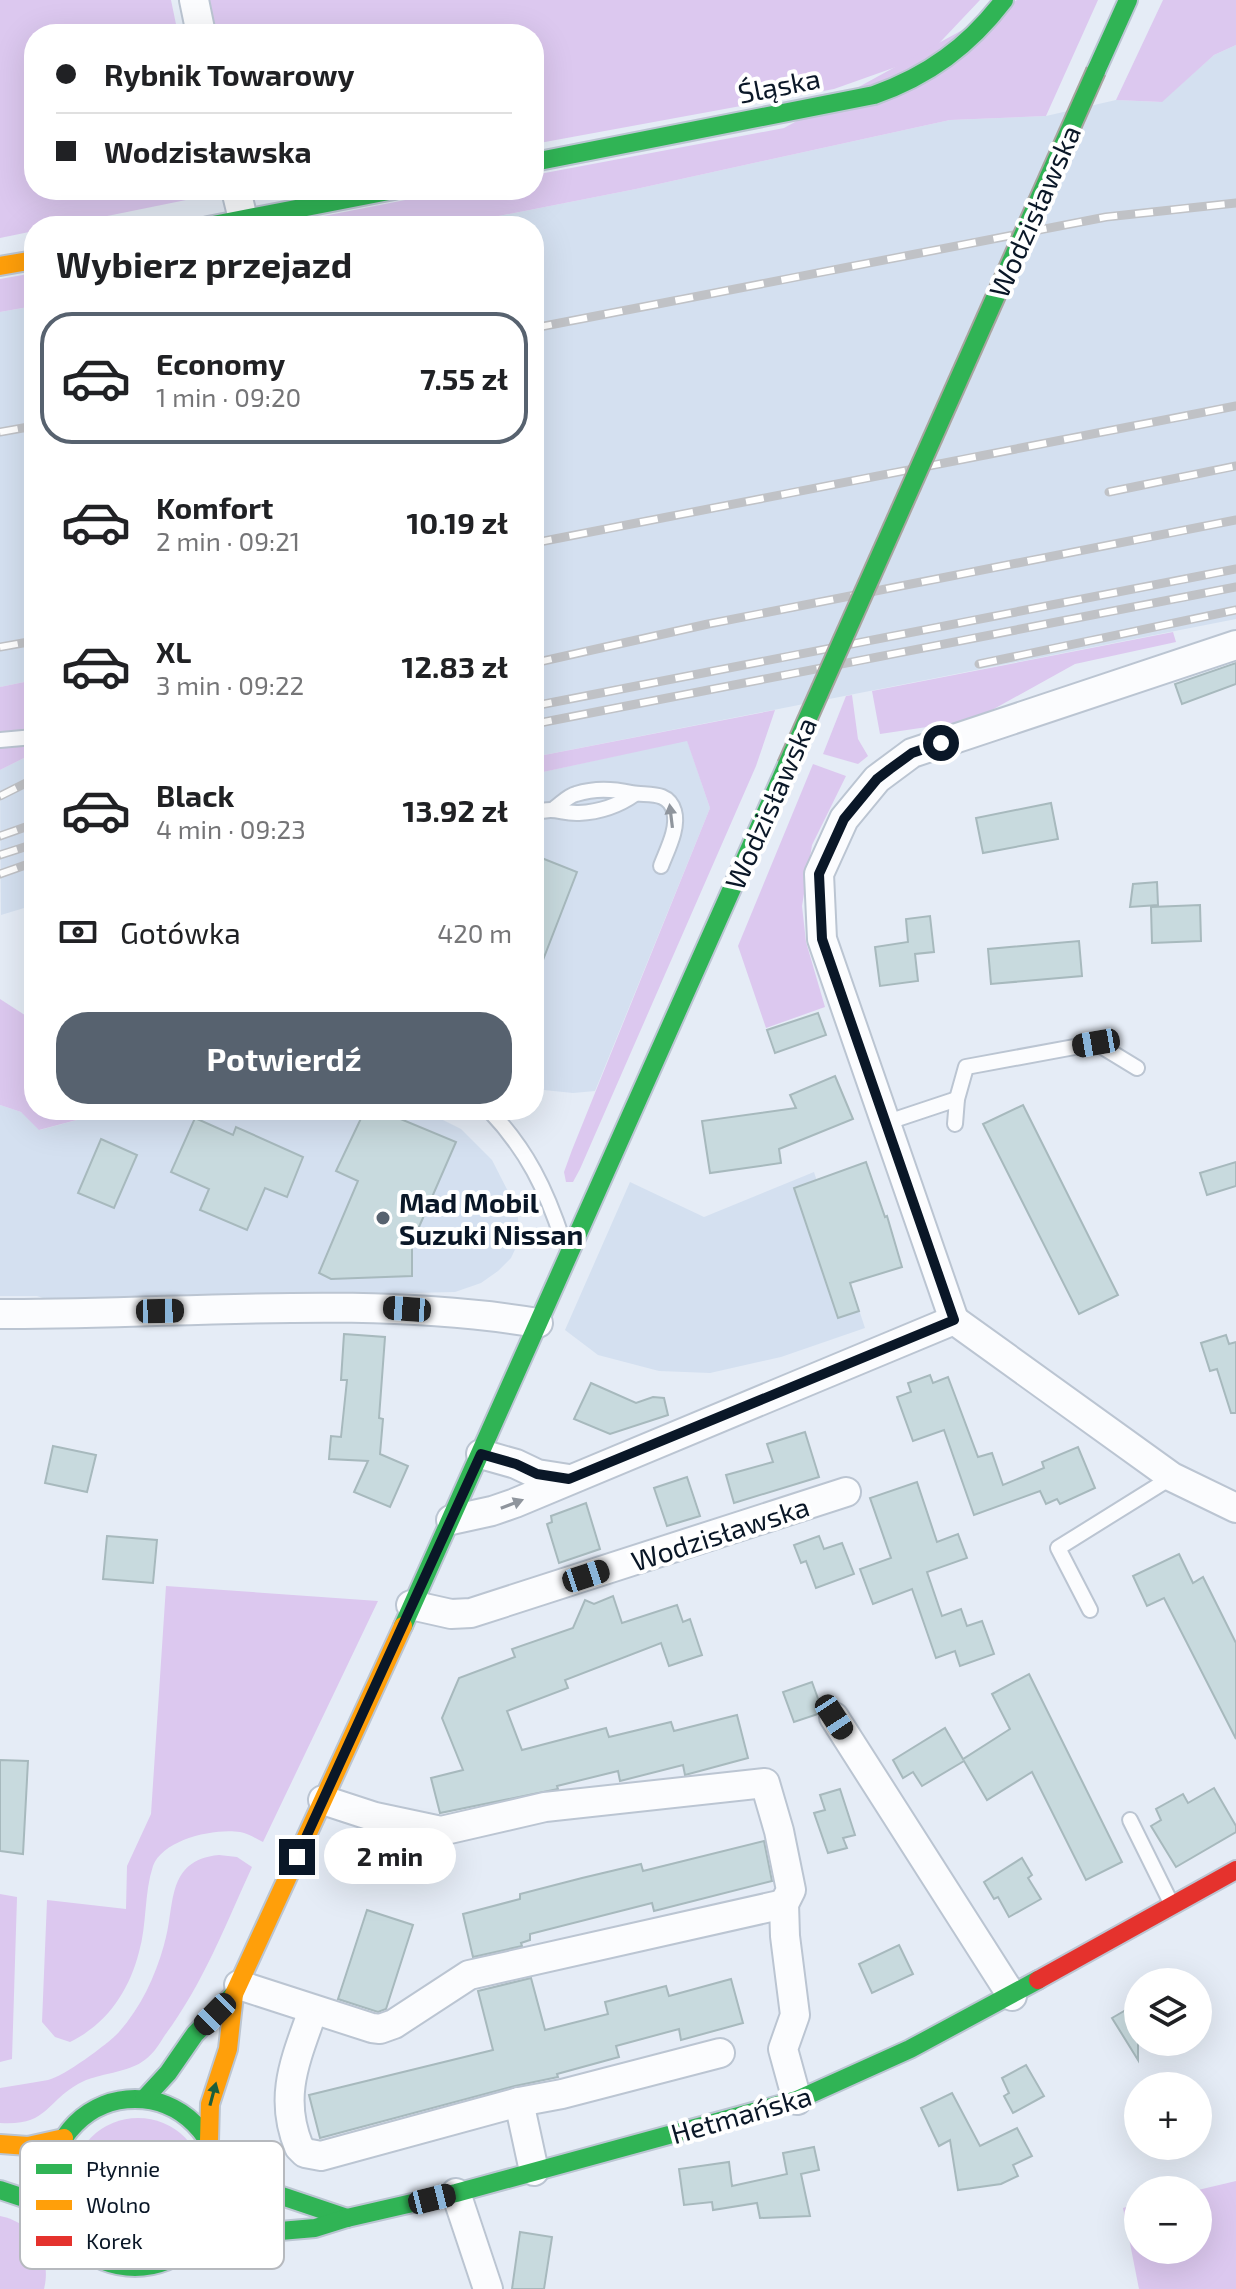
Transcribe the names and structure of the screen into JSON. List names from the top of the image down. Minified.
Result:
{"streets":{"main road":["Śląska","Wodzisławska","Hetmańska"]},"places":["Mad Mobil Suzuki Nissan"],"legend":["Płynnie","Wolno","Korek"],"page":{"banner":["Rybnik Towarowy","Wodzisławska"],"heading":"Wybierz przejazd","list":[{"name":"Economy","note":"1 min · 09:20","value":"7.55 zł"},{"name":"Komfort","note":"2 min · 09:21","value":"10.19 zł"},{"name":"XL","note":"3 min · 09:22","value":"12.83 zł"},{"name":"Black","note":"4 min · 09:23","value":"13.92 zł"}],"pay":["Gotówka","420 m"],"buttons":"Potwierdź","bubble":"2 min","map_buttons":["+","−"]}}
